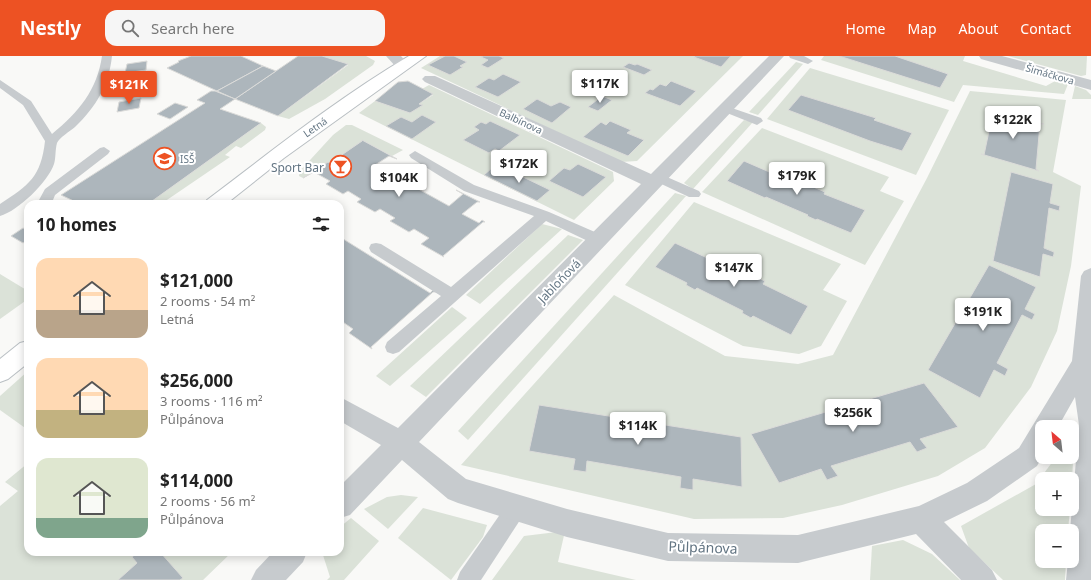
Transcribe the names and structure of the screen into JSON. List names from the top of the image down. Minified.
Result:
{"streets":{"street":["Šimáčkova","Balbínova","Letná","Jabloňová","Půlpánova"]},"crossings":[["Balbínova","Jabloňová"],["Jabloňová","Půlpánova"]],"places":{"school or university":["ISŠ"],"bar":["Sport Bar"]},"north":"top left","page":{"header":"Nestly","search":"Search here","nav":["Home","Map","About","Contact"],"price":["$117K","$121K","$122K","$172K","$179K","$104K","$147K","$191K","$256K","$114K"],"heading":"10 homes","list":[{"name":"$121,000","note":"2 rooms · 54 m² · Letná"},{"name":"$256,000","note":"3 rooms · 116 m² · Půlpánova"},{"name":"$114,000","note":"2 rooms · 56 m² · Půlpánova"}],"map_buttons":["+","−"]}}
